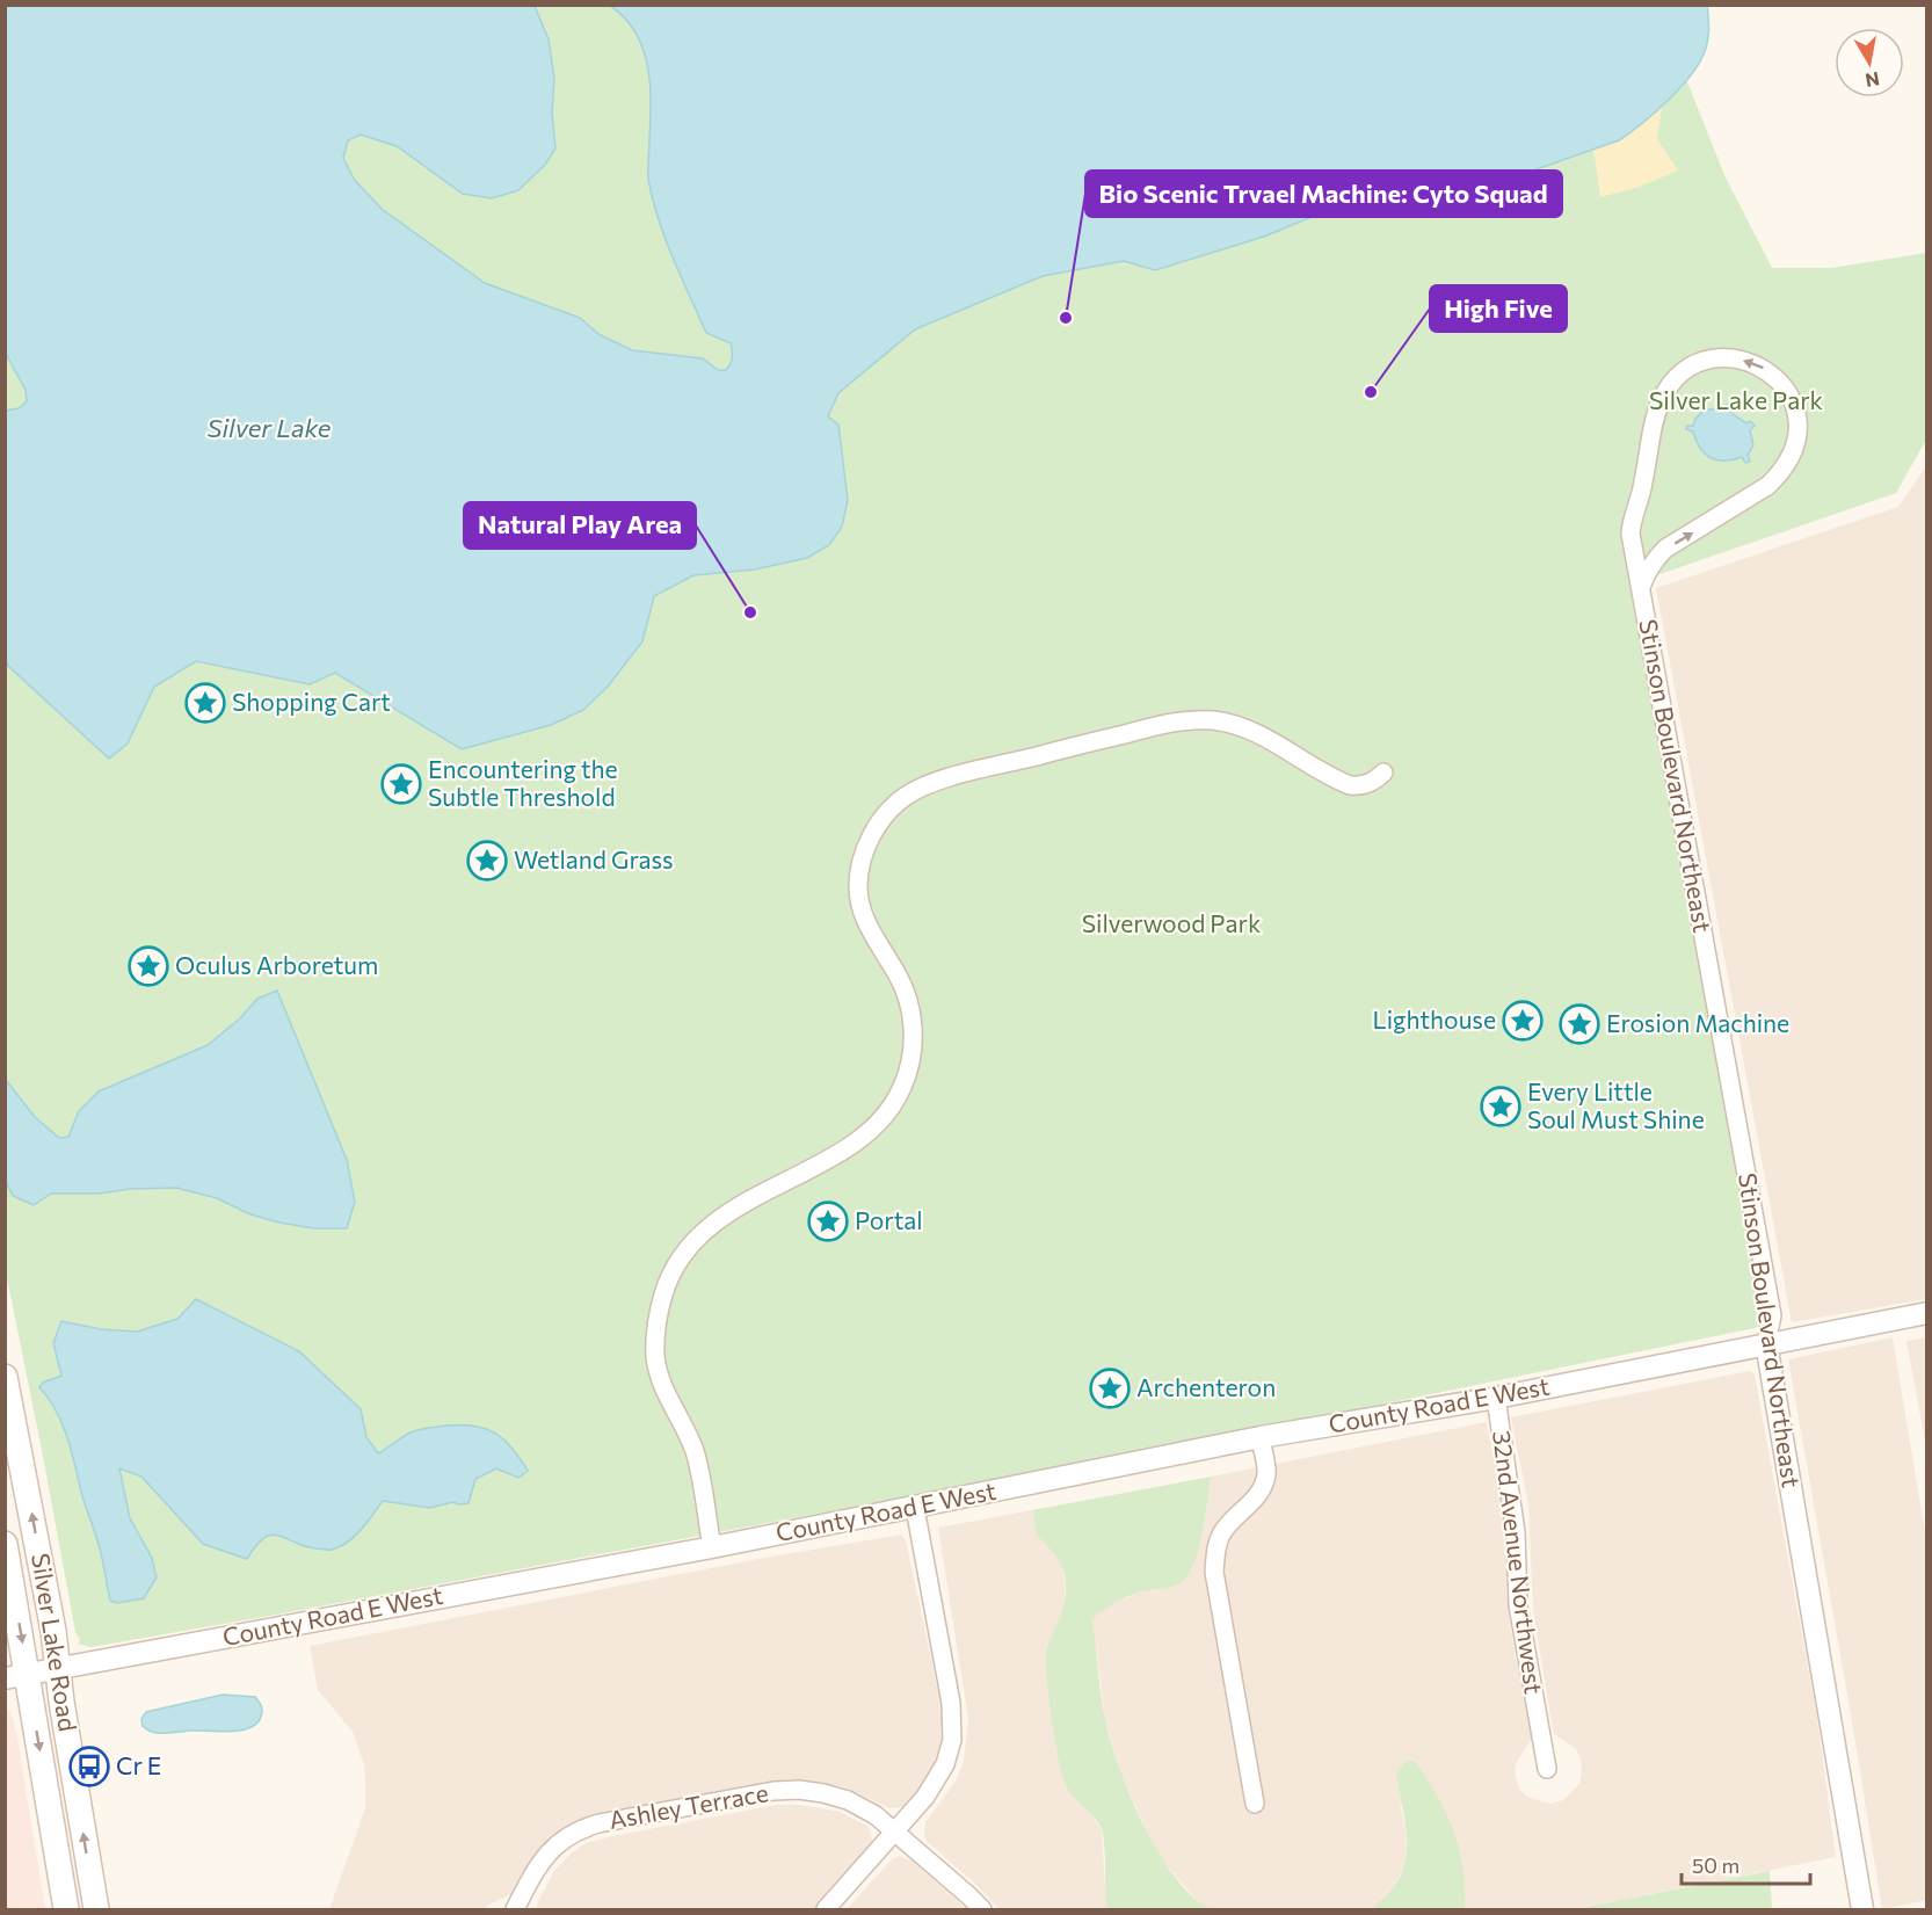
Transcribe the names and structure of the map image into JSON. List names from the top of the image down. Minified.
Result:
{"streets":{"main road":["Silver Lake Road"],"street":["Stinson Boulevard Northeast","County Road E West","32nd Avenue Northwest","Ashley Terrace"]},"crossings":[["Stinson Boulevard Northeast","County Road E West"],["County Road E West","32nd Avenue Northwest"],["County Road E West","Silver Lake Road"]],"water":["Silver Lake"],"parks":["Silver Lake Park","Silverwood Park"],"places":{"other":["Bio Scenic Trvael Machine: Cyto Squad","High Five","Natural Play Area"],"place":["Shopping Cart","Encountering the Subtle Threshold","Wetland Grass","Oculus Arboretum","Lighthouse","Erosion Machine","Every Little Soul Must Shine","Portal","Archenteron"],"bus stop":["Cr E"]},"scale_bar":"50 m","north":"bottom"}
